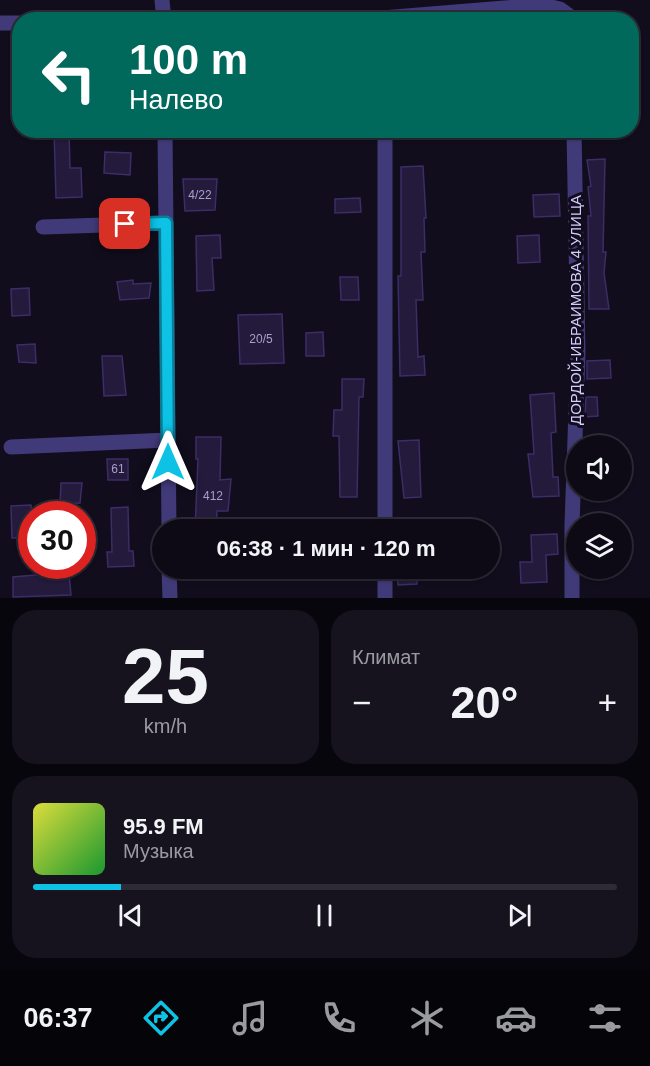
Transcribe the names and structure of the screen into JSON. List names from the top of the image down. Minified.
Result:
{"streets":{"street":["ДОРДОЙ-ИБРАИМОВА 4 УЛИЦА"]},"house_numbers":["4/22","20/5","61","412"],"page":{"turn":["100 m","Налево"],"limit":"30","trip":"06:38 · 1 мин · 120 m","tile":[["25","km/h"],"Климат"],"heat":["−","20°","+"],"song":["95.9 FM","Музыка"],"tabs":"06:37"}}
